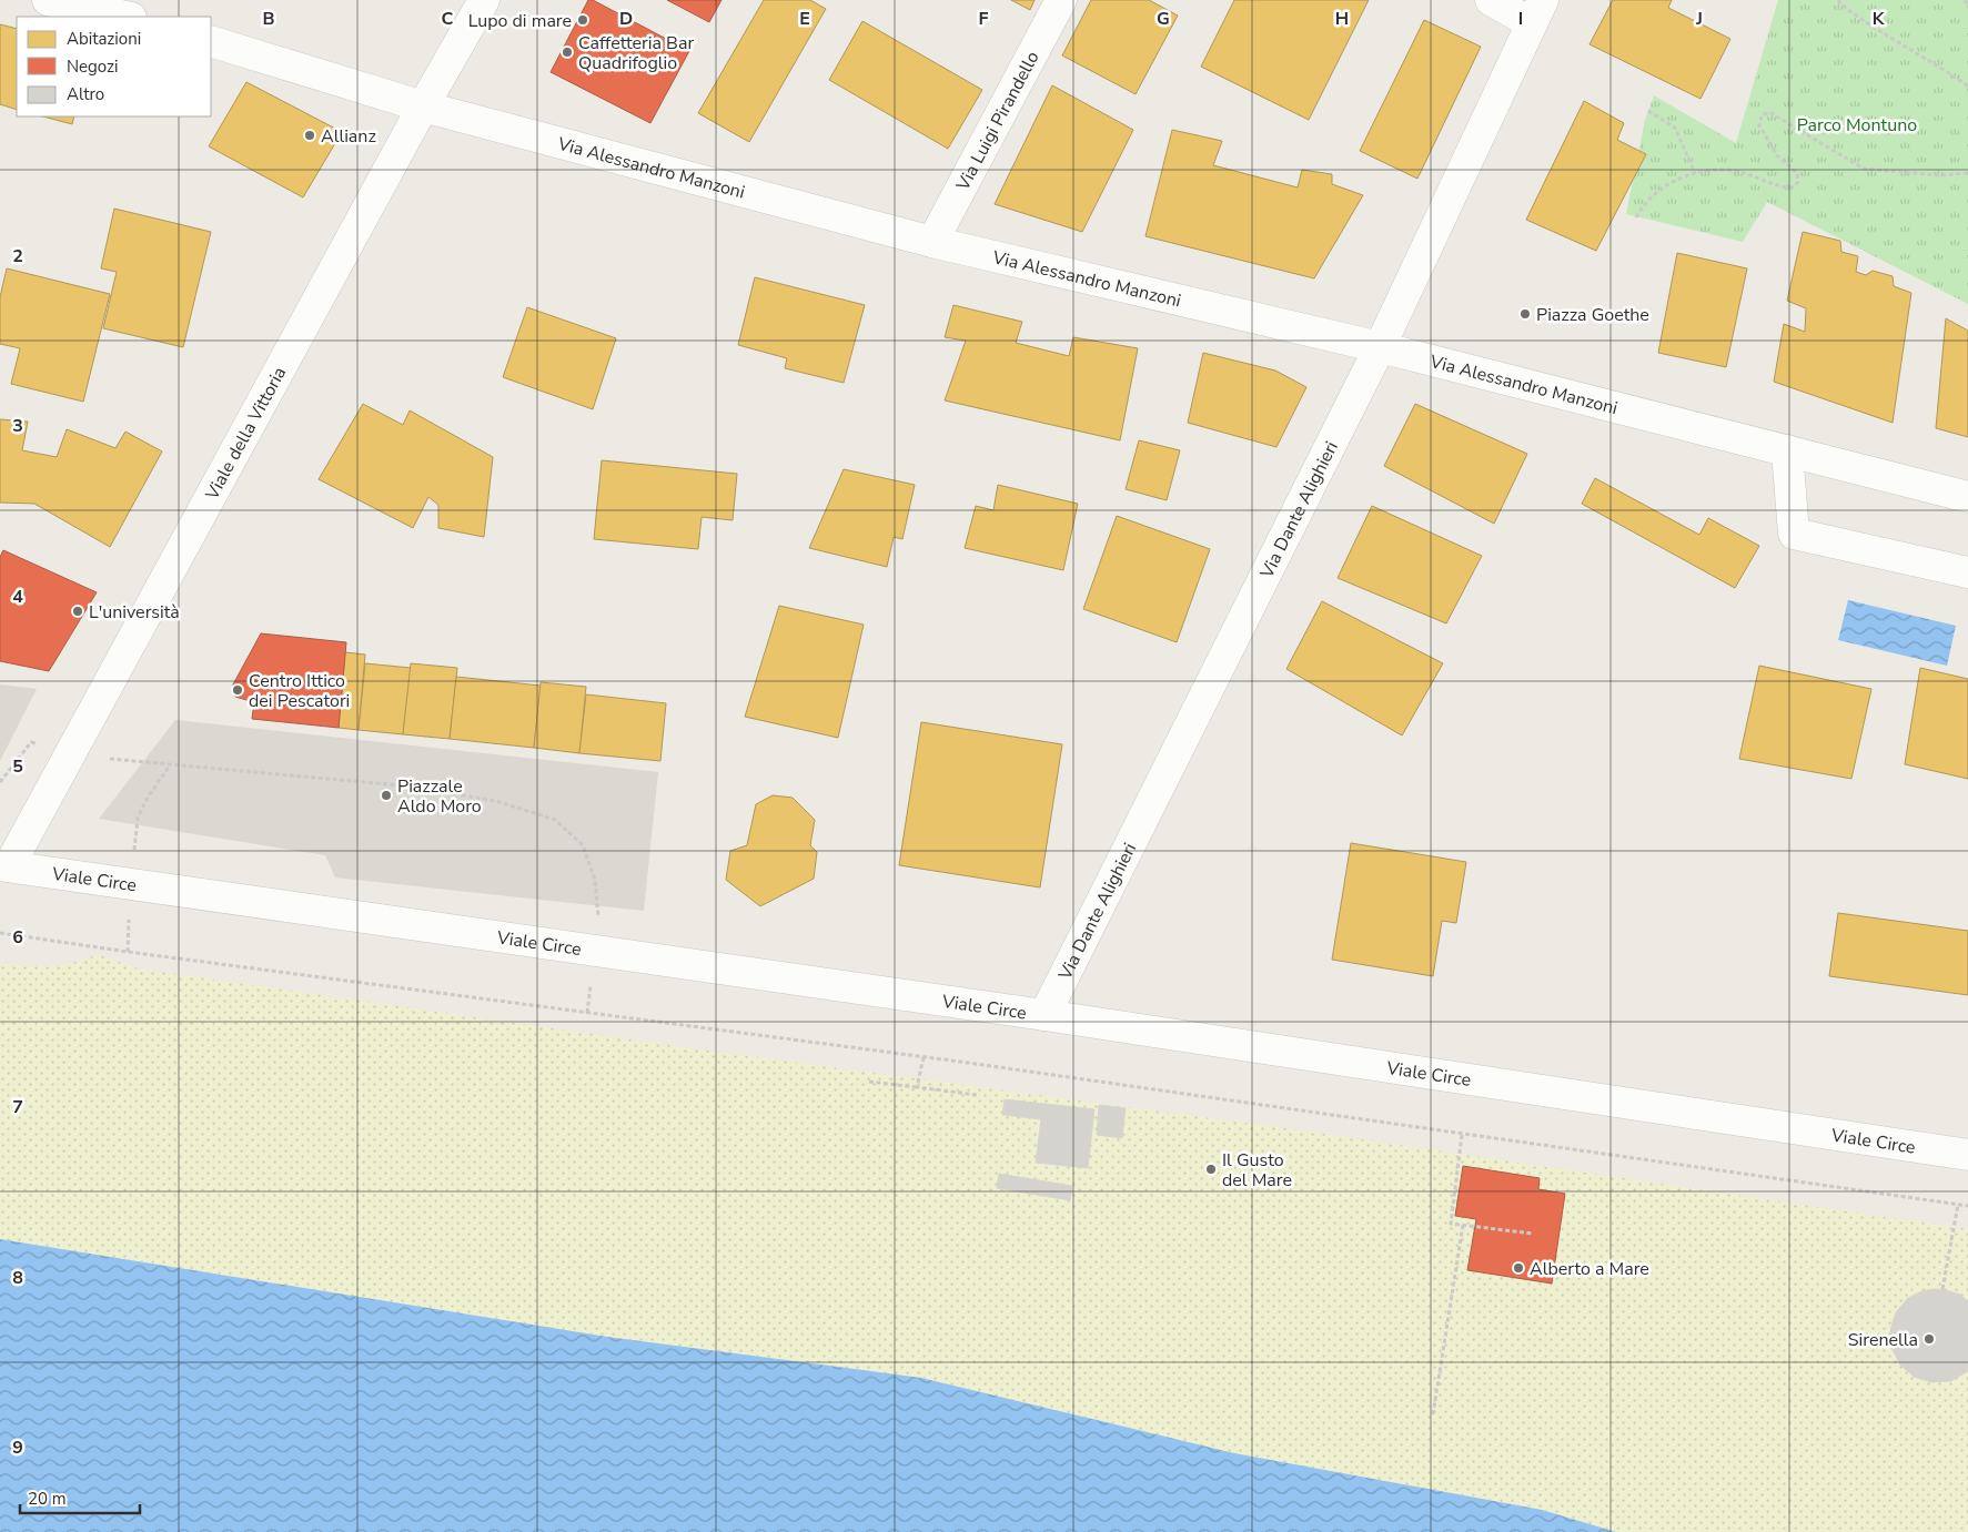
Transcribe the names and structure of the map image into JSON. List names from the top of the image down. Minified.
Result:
{"streets":{"street":["Via Luigi Pirandello","Via Alessandro Manzoni","Viale della Vittoria","Via Dante Alighieri","Viale Circe"]},"crossings":[["Via Luigi Pirandello","Via Alessandro Manzoni"],["Via Alessandro Manzoni","Viale della Vittoria"],["Via Alessandro Manzoni","Via Dante Alighieri"],["Viale della Vittoria","Viale Circe"],["Via Dante Alighieri","Viale Circe"]],"parks":["Parco Montuno"],"places":["Lupo di mare","Caffetteria Bar Quadrifoglio","Allianz","Piazza Goethe","L'università","Centro Ittico dei Pescatori","Piazzale Aldo Moro","Il Gusto del Mare","Alberto a Mare","Sirenella"],"legend":["Abitazioni","Negozi","Altro"],"scale_bar":"20 m","grid":{"columns":["B","C","D","E","F","G","H","I","J","K"],"rows":["2","3","4","5","6","7","8","9"]}}
